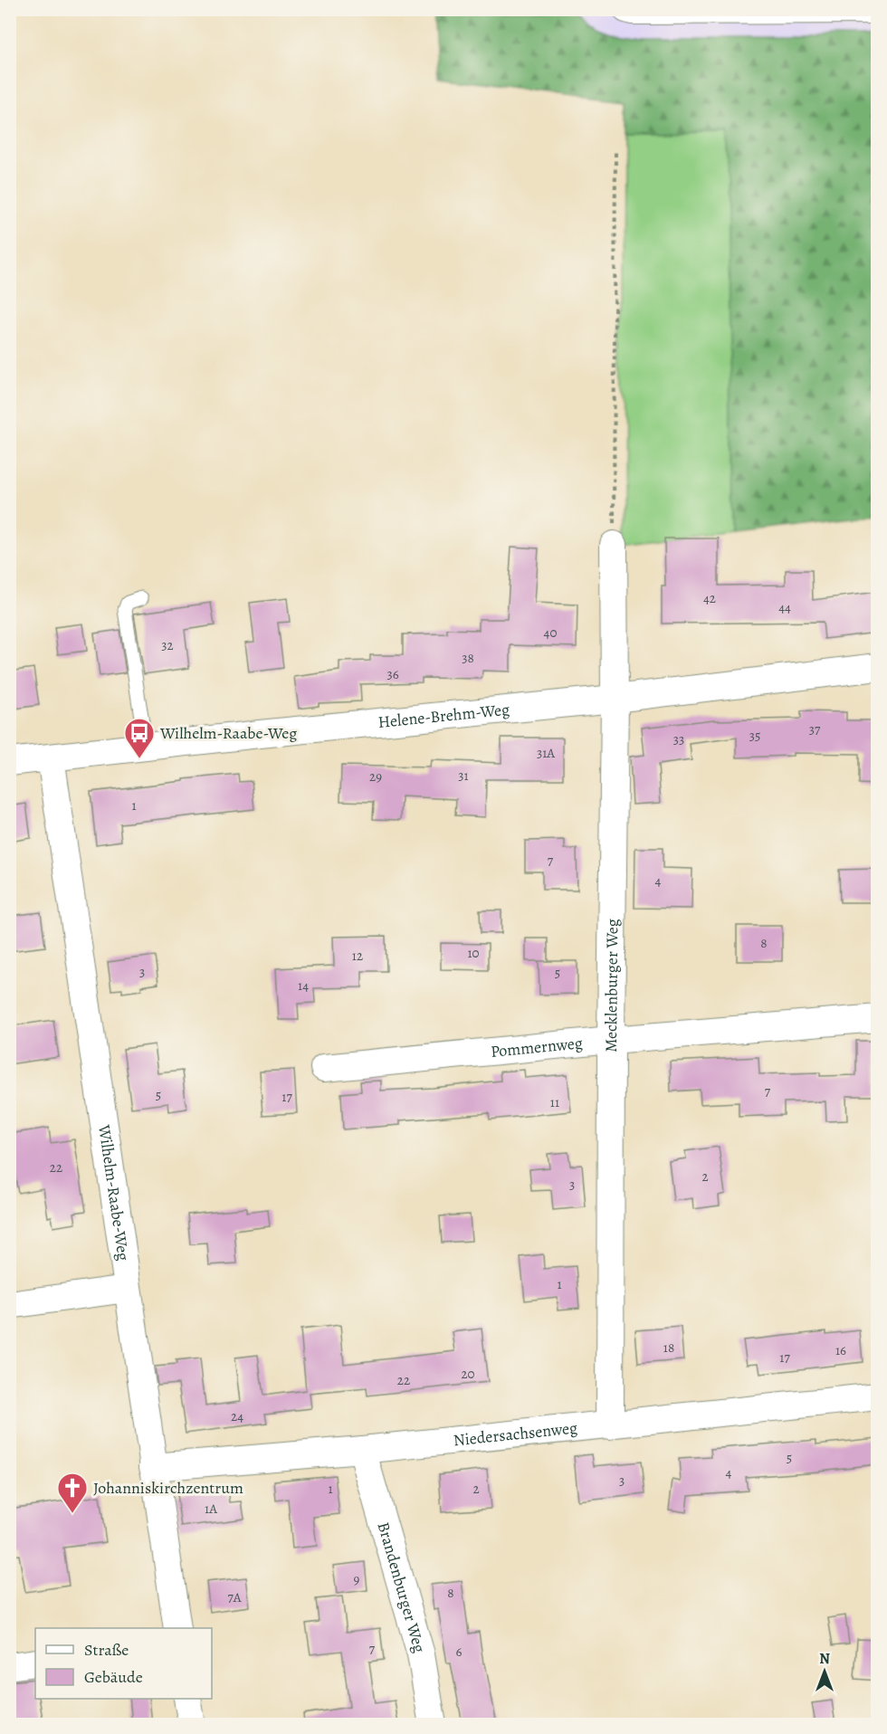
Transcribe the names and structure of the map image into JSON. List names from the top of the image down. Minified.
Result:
{"streets":{"street":["Helene-Brehm-Weg","Mecklenburger Weg","Pommernweg","Wilhelm-Raabe-Weg","Niedersachsenweg","Brandenburger Weg"]},"crossings":[["Helene-Brehm-Weg","Mecklenburger Weg"],["Helene-Brehm-Weg","Wilhelm-Raabe-Weg"],["Mecklenburger Weg","Pommernweg"],["Mecklenburger Weg","Niedersachsenweg"],["Wilhelm-Raabe-Weg","Niedersachsenweg"],["Niedersachsenweg","Brandenburger Weg"]],"places":{"bus stop":["Wilhelm-Raabe-Weg"],"church":["Johanniskirchzentrum"]},"house_numbers":["42","44","40","32","38","36","37","35","33","31A","31","29","1","7","4","8","10","12","3","5","14","7","5","17","11","22","2","3","1","18","16","17","20","22","24","5","4","3","1","2","1A","9","8","7A","7","6"],"legend":["Straße","Gebäude"],"north":"top"}
